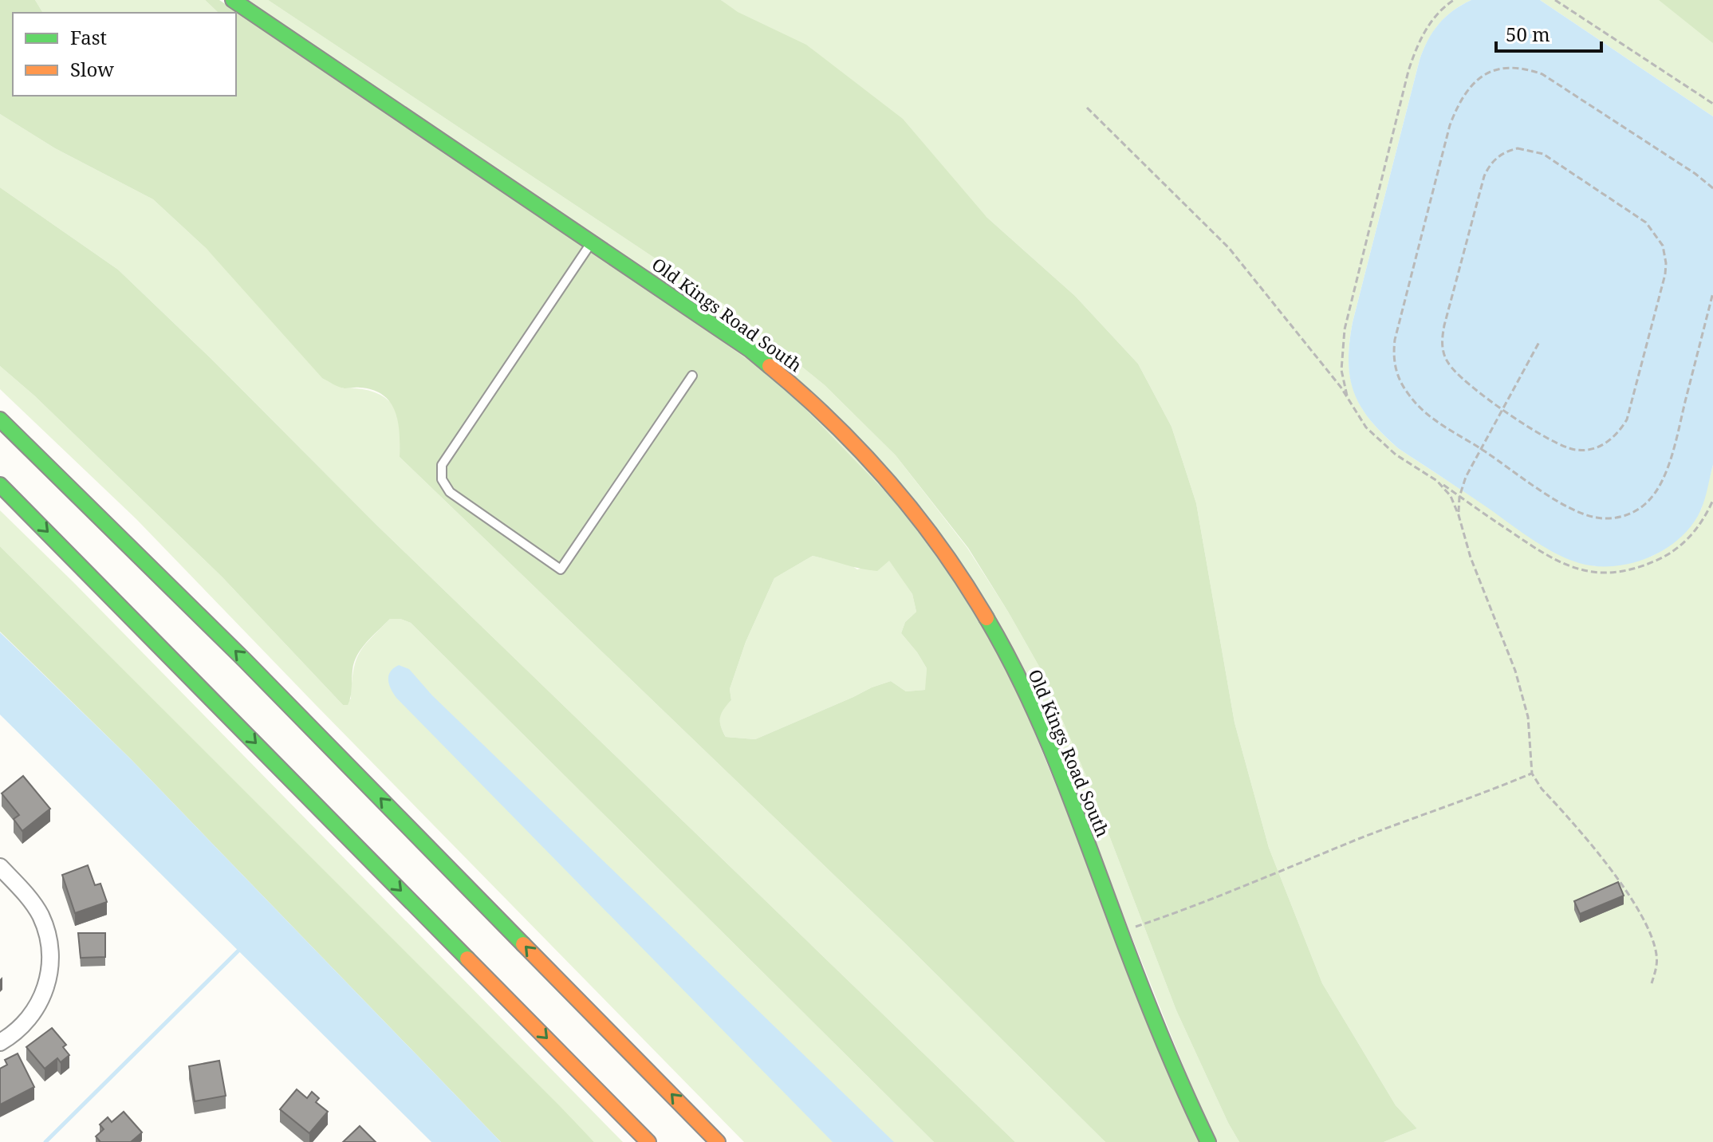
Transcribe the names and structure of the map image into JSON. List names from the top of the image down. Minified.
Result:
{"streets":{"main road":["Old Kings Road South"]},"legend":["Fast","Slow"],"scale_bar":"50 m"}
